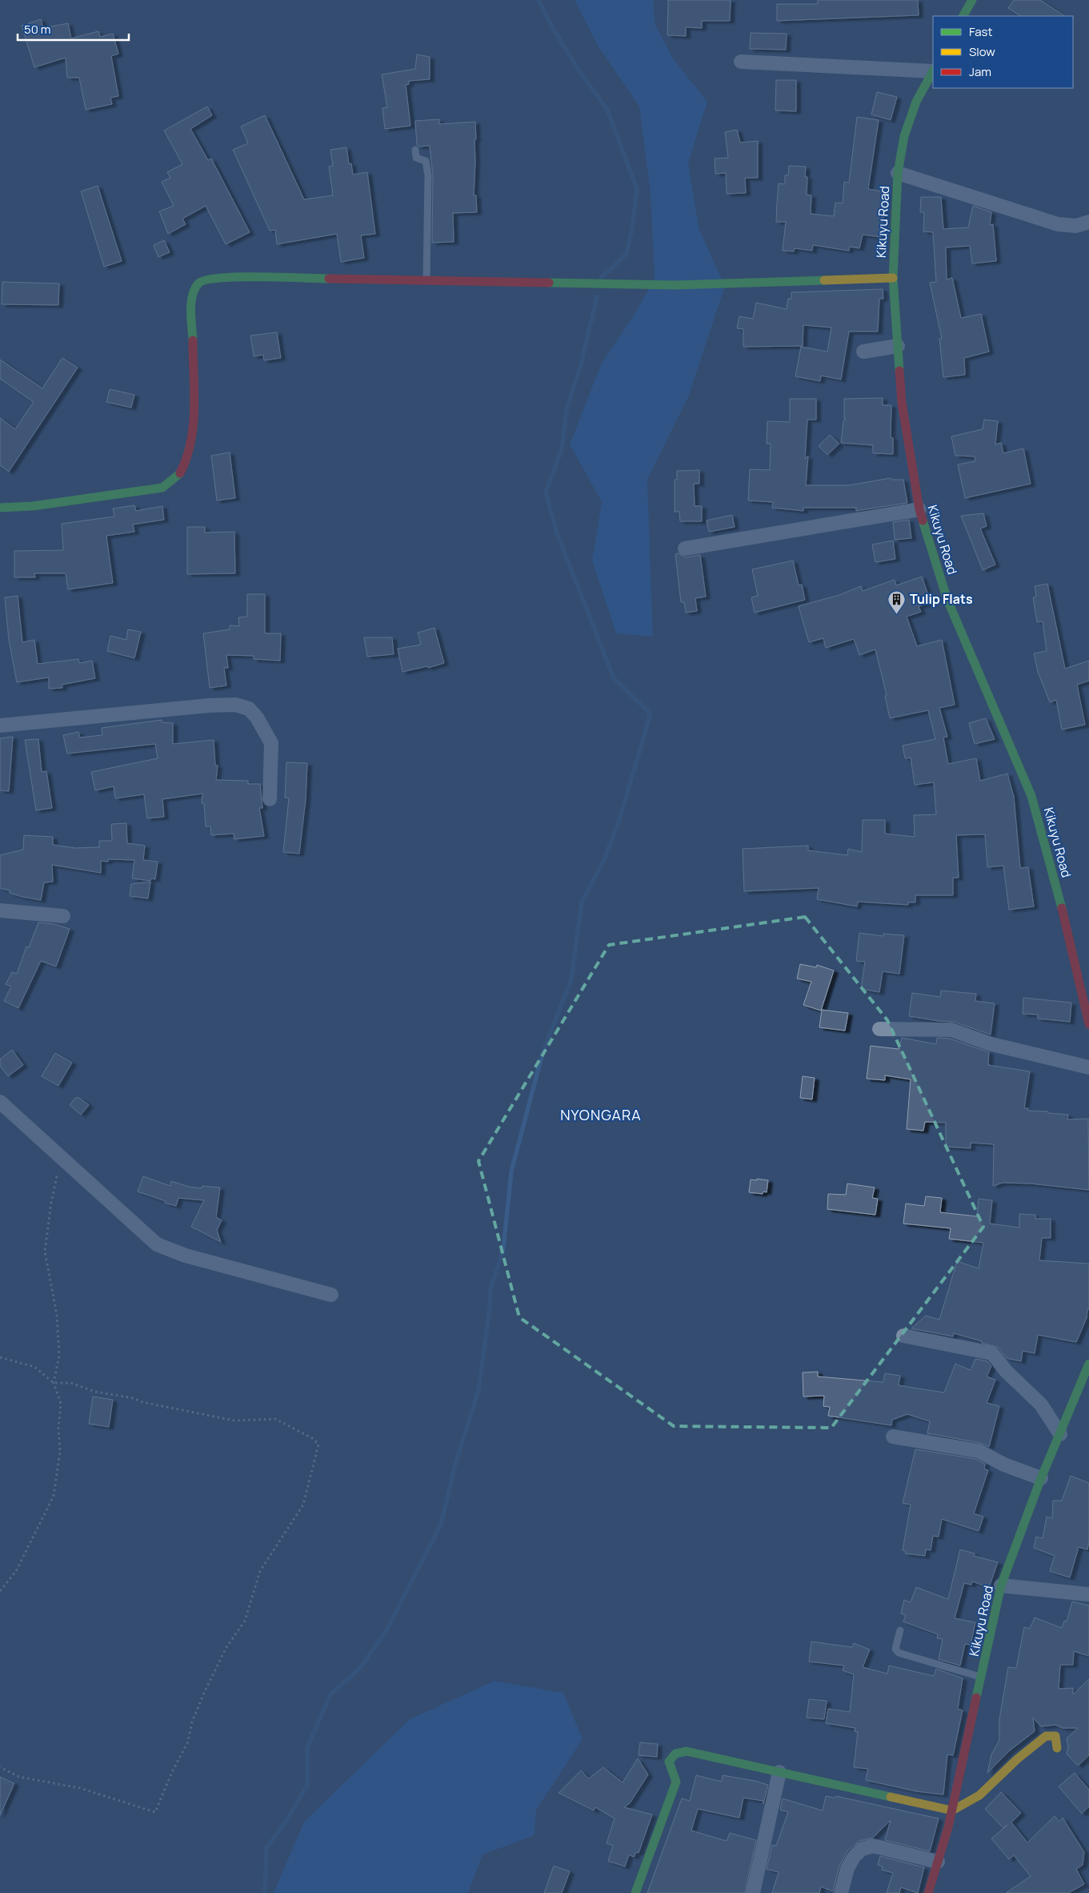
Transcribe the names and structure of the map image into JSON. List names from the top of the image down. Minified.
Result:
{"streets":{"street":["Kikuyu Road"]},"districts":["NYONGARA"],"places":{"building":["Tulip Flats"]},"legend":["Fast","Slow","Jam"],"scale_bar":"50 m"}
